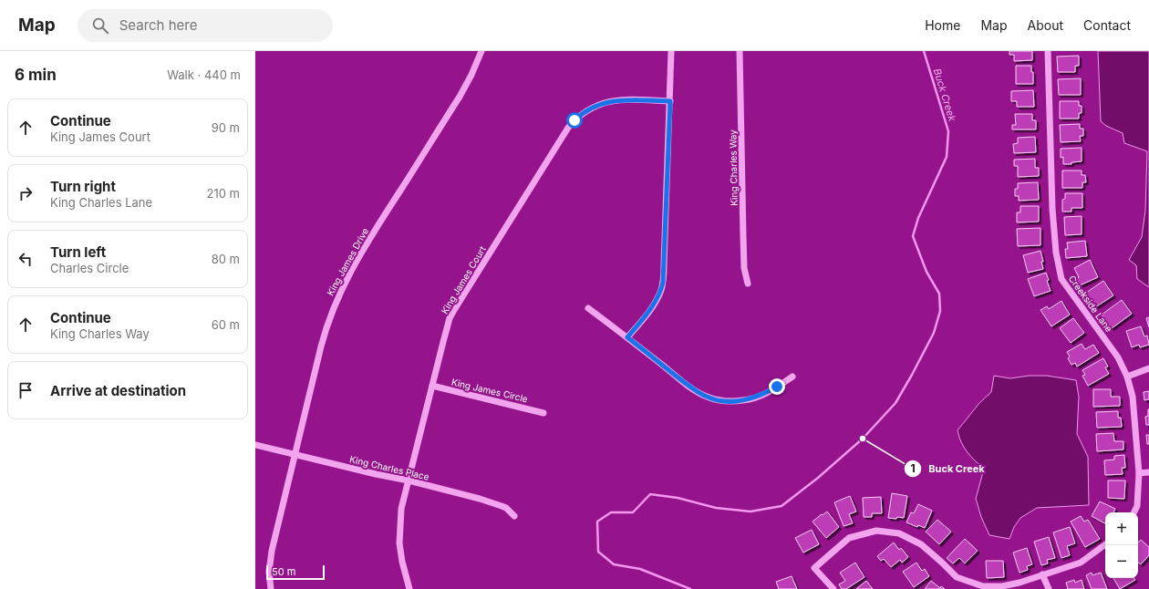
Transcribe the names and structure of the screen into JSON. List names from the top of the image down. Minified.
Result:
{"streets":{"street":["King Charles Way","King James Drive","King James Court","Creekside Lane","King James Circle","King Charles Place"]},"crossings":[["King James Drive","King Charles Place"],["King James Court","King James Circle"],["King James Court","King Charles Place"]],"water":["Buck Creek"],"places":["Buck Creek"],"scale_bar":"50 m","page":{"header":"Map","search":"Search here","nav":["Home","Map","About","Contact"],"heading":["6 min","Walk · 440 m"],"list":[["Continue","King James Court","90 m"],["Turn right","King Charles Lane","210 m"],["Turn left","Charles Circle","80 m"],["Continue","King Charles Way","60 m"],"Arrive at destination"],"map_buttons":["+","−"],"scale":"50 m"}}
